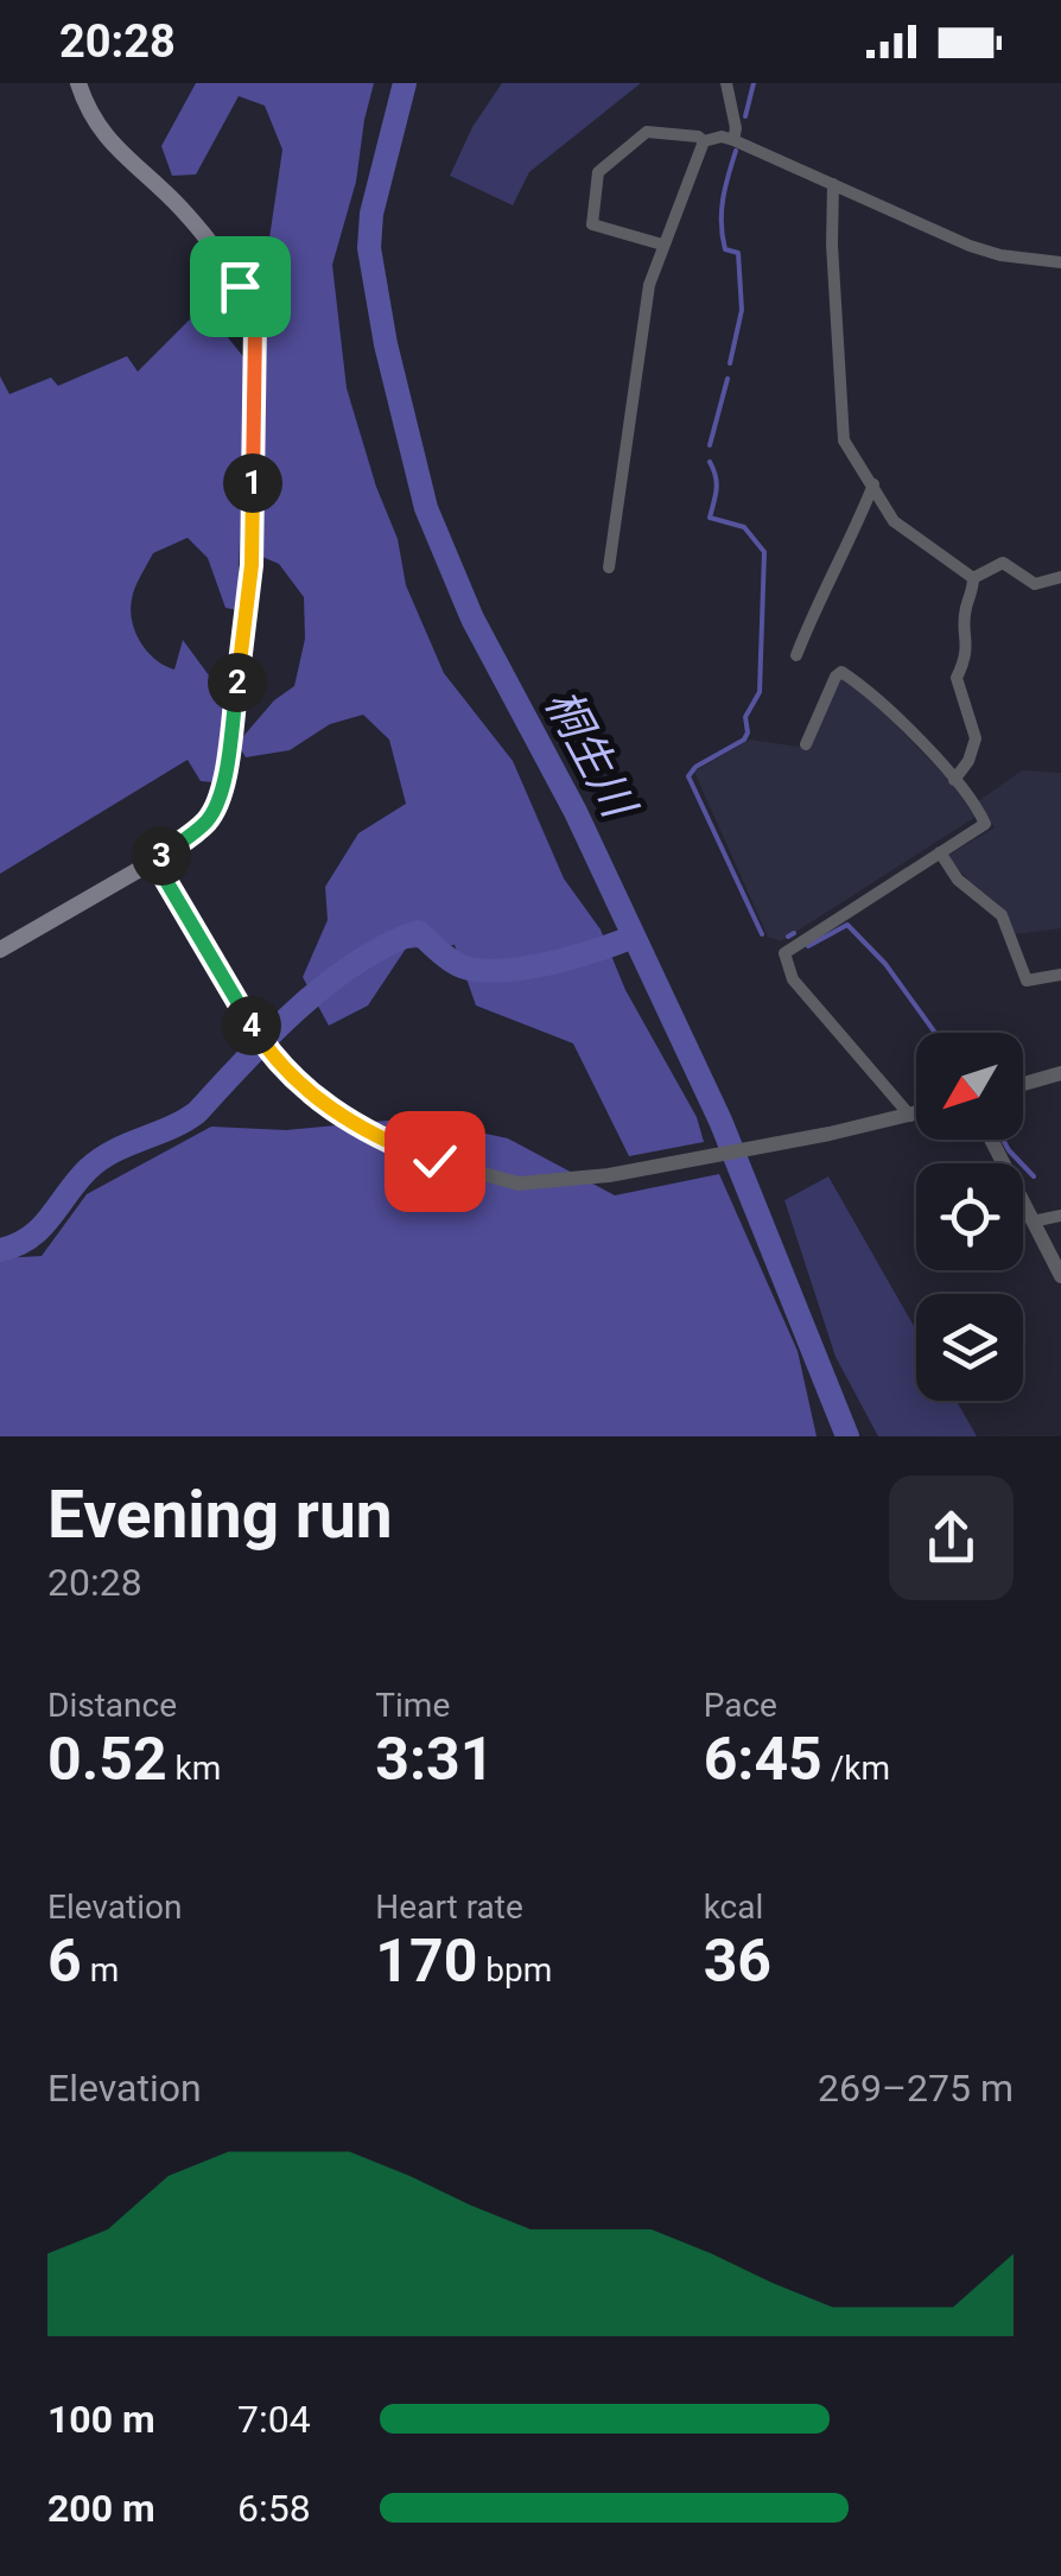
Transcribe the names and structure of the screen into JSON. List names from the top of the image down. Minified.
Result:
{"water":["桐生川"],"north":"bottom left","page":{"status":"20:28","pins":["1","2","3","4"],"heading":["Evening run","20:28"],"stats":[["Distance","0.52 km"],["Time","3:31"],["Pace","6:45 /km"],["Elevation","6 m"],["Heart rate","170 bpm"],["kcal","36"]],"chart":["Elevation","269–275 m"],"list":[{"name":"100 m","note":"7:04"},{"name":"200 m","note":"6:58"}]}}
